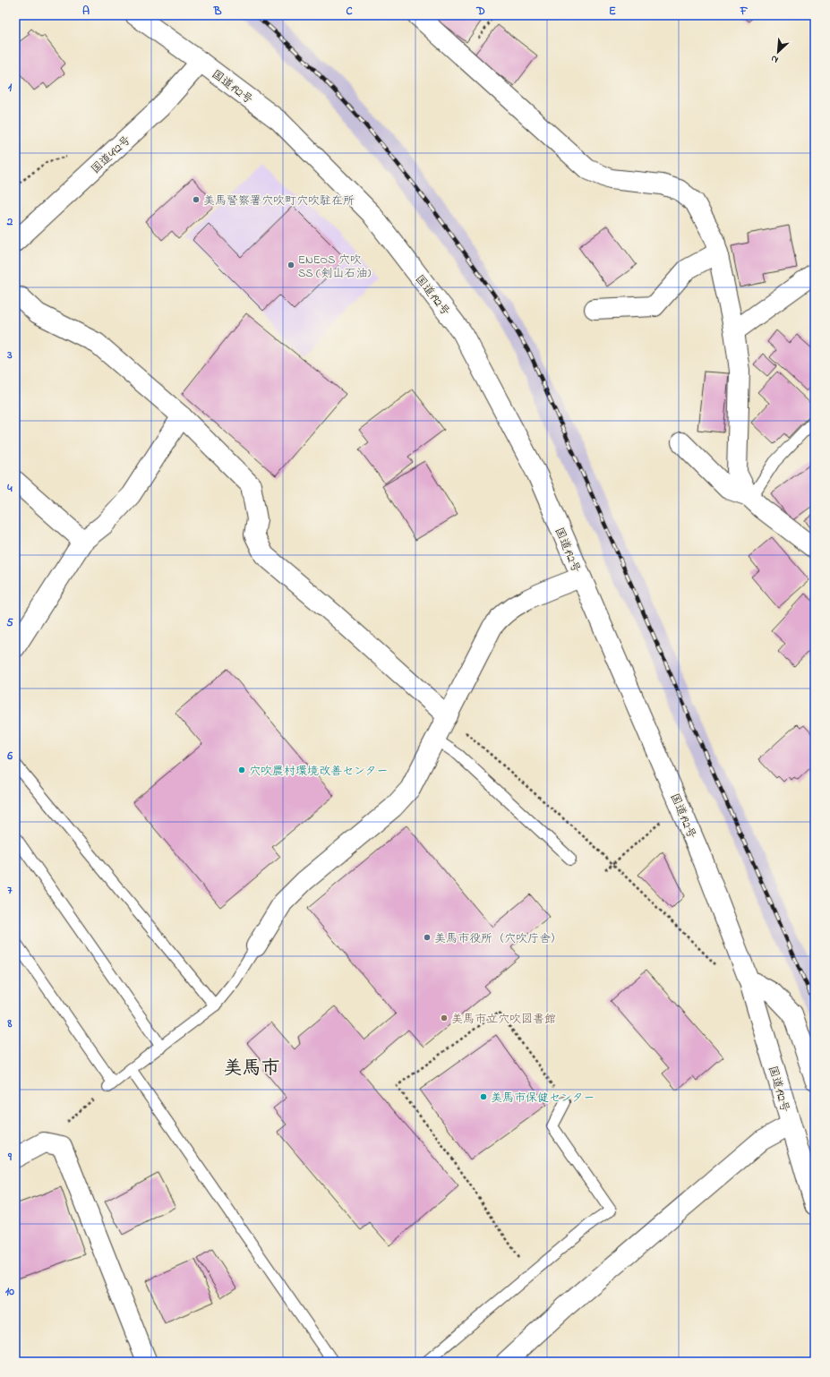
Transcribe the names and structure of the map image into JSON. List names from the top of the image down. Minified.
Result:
{"streets":{"main road":["国道192号","国道492号"]},"crossings":[["国道192号","国道492号"]],"districts":["美馬市"],"places":["美馬警察署穴吹町穴吹駐在所","ENEOS 穴吹 SS (剣山石油)","穴吹農村環境改善センター","美馬市役所（穴吹庁舎）","美馬市立穴吹図書館","美馬市保健センター"],"north":"bottom left","grid":{"columns":["A","B","C","D","E","F"],"rows":["1","2","3","4","5","6","7","8","9","10"]}}
